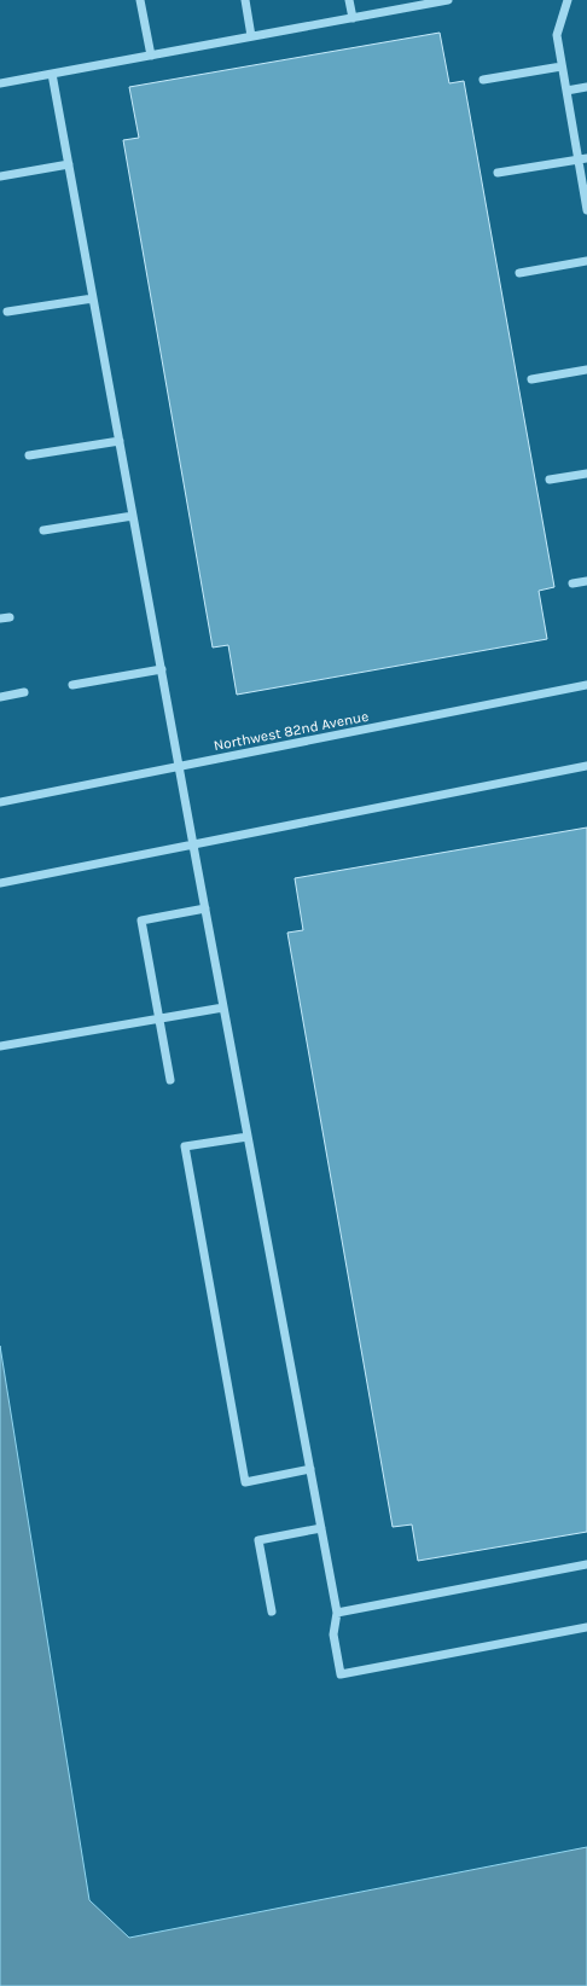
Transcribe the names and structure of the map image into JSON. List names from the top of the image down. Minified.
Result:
{"streets":{"street":["Northwest 82nd Avenue"]}}
